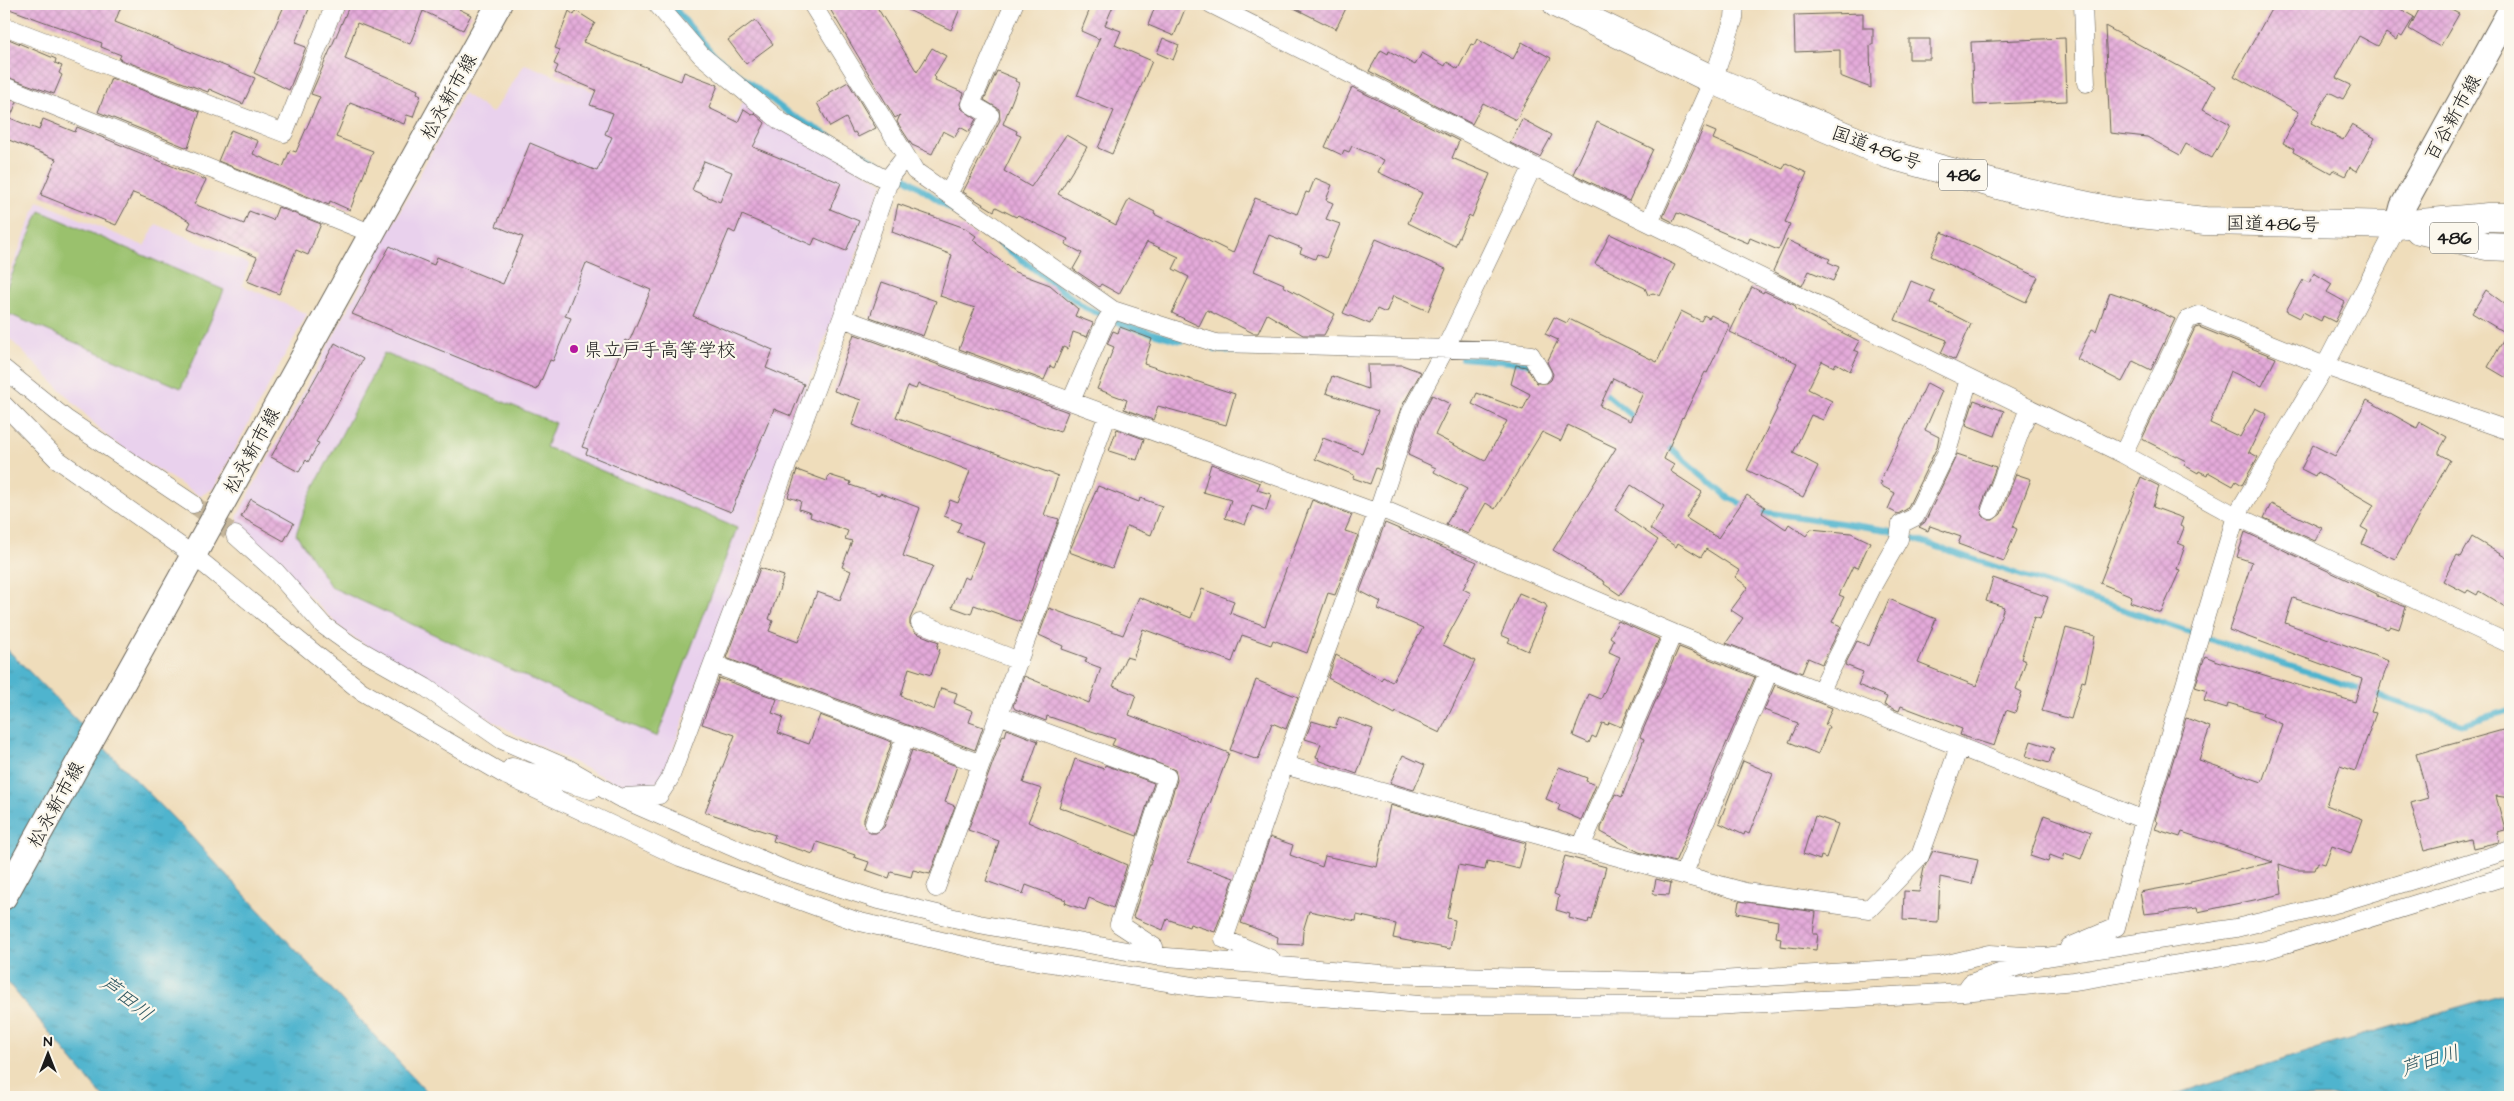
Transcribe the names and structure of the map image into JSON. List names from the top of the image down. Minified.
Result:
{"streets":{"highway":["国道486号","486"],"main road":["松永新市線","百谷新市線"]},"crossings":[["百谷新市線","国道486号"]],"water":["芦田川"],"places":["県立戸手高等学校"],"north":"top"}
